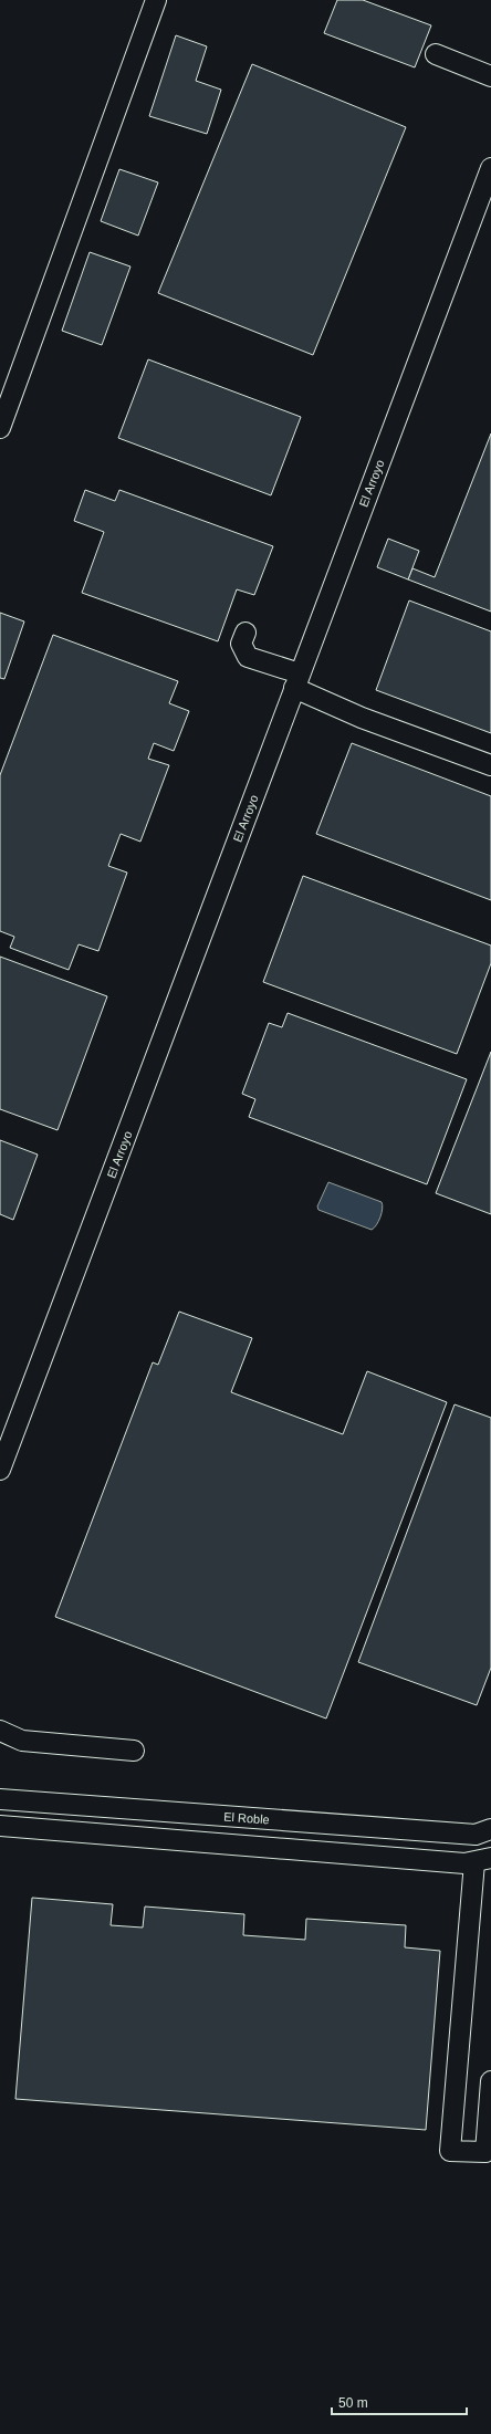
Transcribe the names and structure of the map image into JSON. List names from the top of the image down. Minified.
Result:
{"streets":{"street":["El Arroyo","El Roble"]},"scale_bar":"50 m"}
